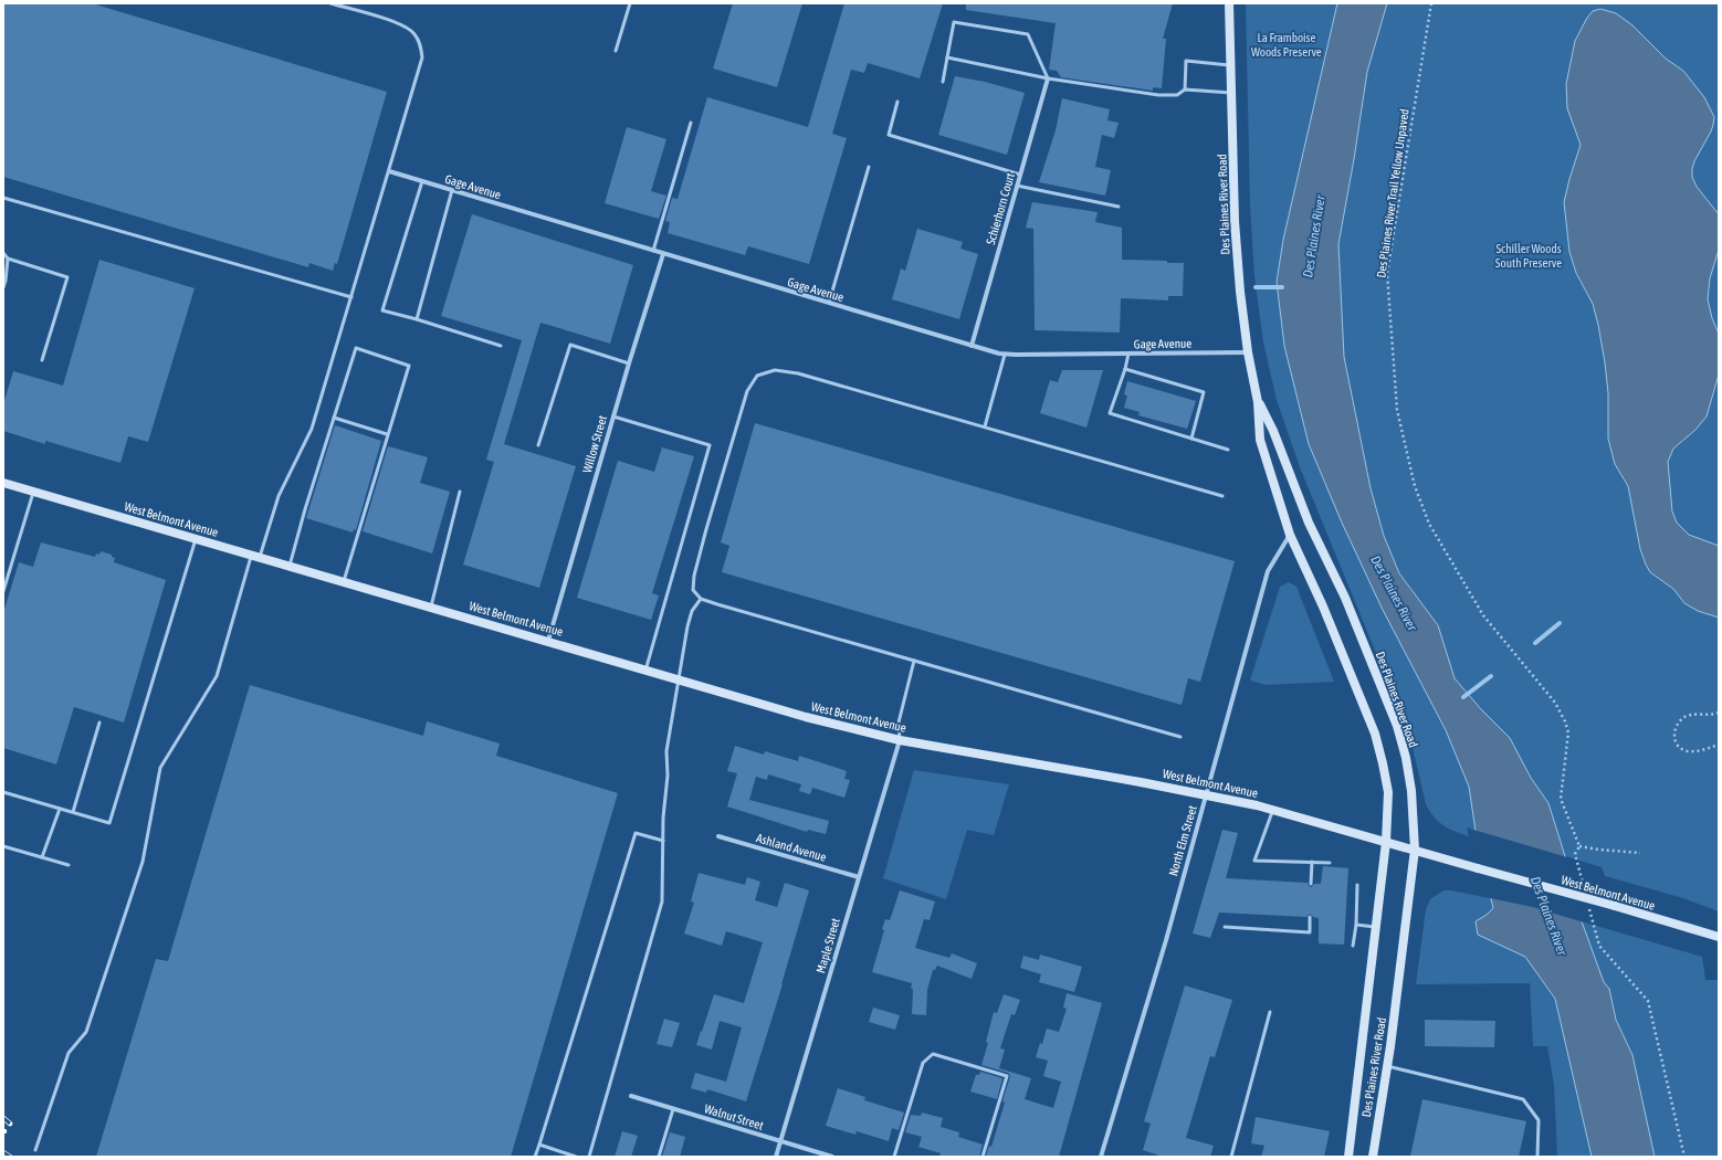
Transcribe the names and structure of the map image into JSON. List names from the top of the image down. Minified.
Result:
{"streets":{"main road":["Des Plaines River Road","West Belmont Avenue"],"street":["Gage Avenue","Schierhorn Court","Willow Street","North Elm Street","Ashland Avenue","Maple Street","Walnut Street"],"path":["Des Plaines River Trail Yellow Unpaved"]},"crossings":[["Gage Avenue","Des Plaines River Road"],["Gage Avenue","Schierhorn Court"],["Gage Avenue","Willow Street"],["Des Plaines River Road","West Belmont Avenue"],["Des Plaines River Road","North Elm Street"],["Willow Street","West Belmont Avenue"],["West Belmont Avenue","North Elm Street"],["West Belmont Avenue","Maple Street"],["Ashland Avenue","Maple Street"],["Maple Street","Walnut Street"]],"water":["Des Plaines River"],"parks":["La Framboise Woods Preserve","Schiller Woods South Preserve"]}
